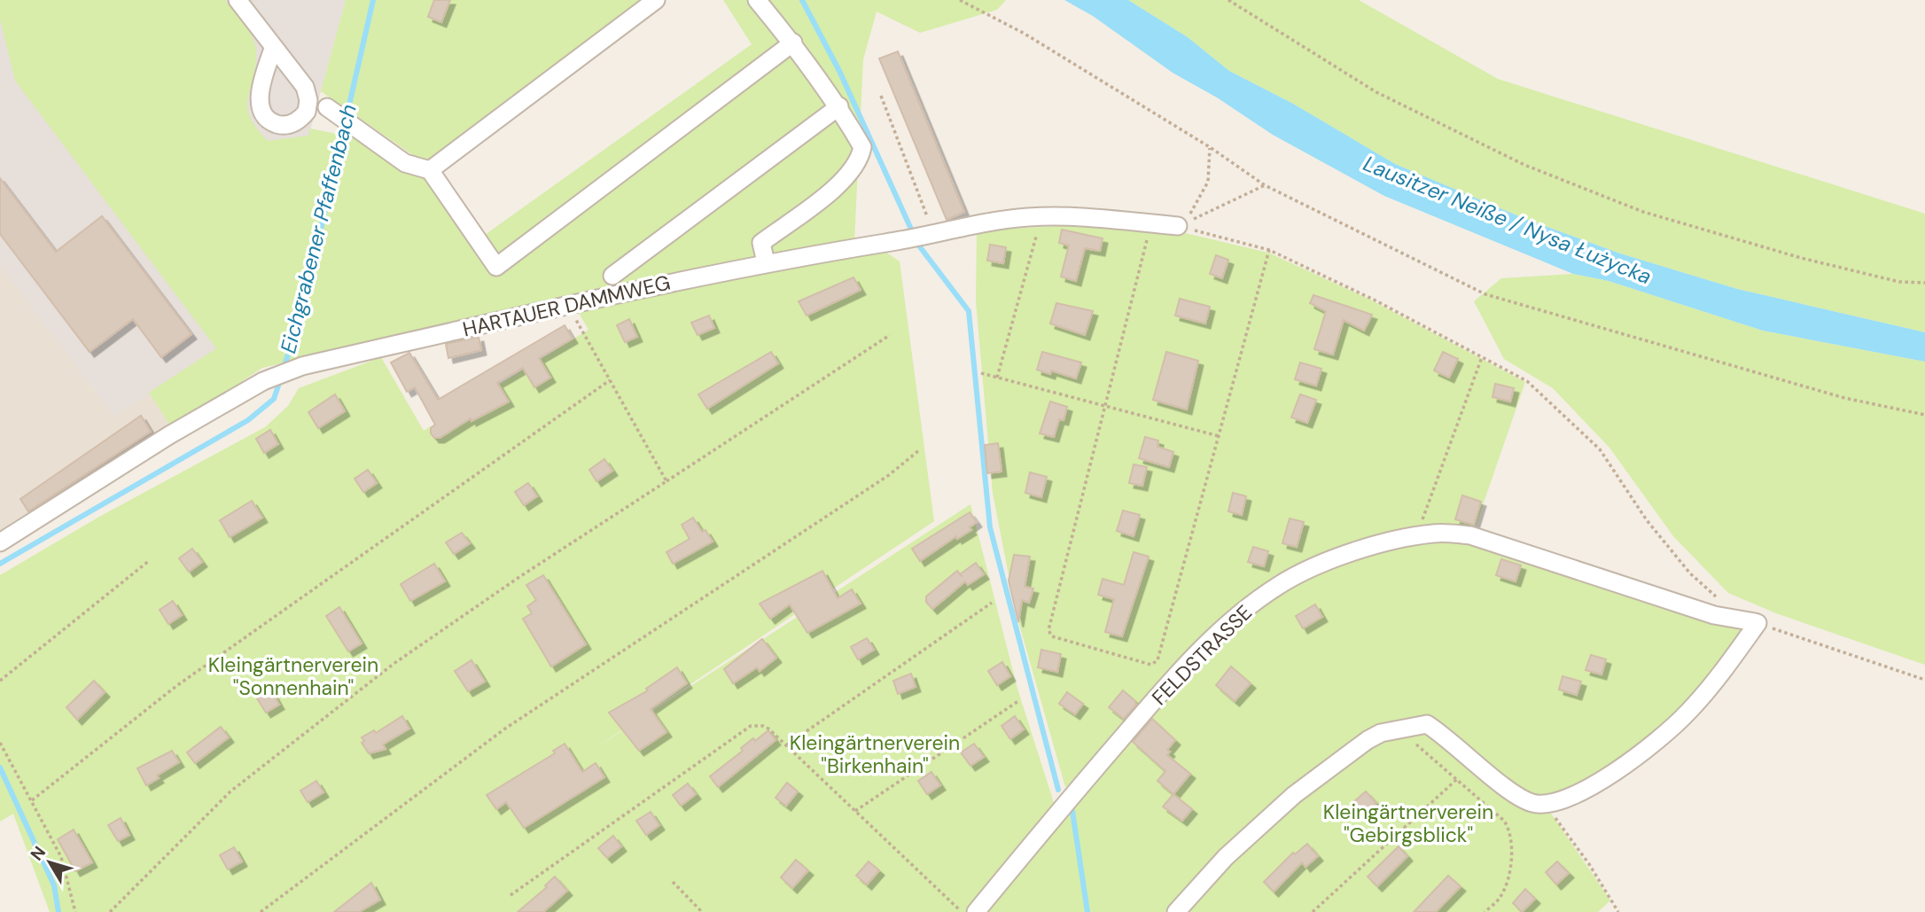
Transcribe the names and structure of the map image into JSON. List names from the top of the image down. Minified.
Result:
{"streets":{"street":["HARTAUER DAMMWEG","FELDSTRASSE"]},"water":["Lausitzer Neiße / Nysa Łużycka","Eichgrabener Pfaffenbach"],"parks":["Kleingärtnerverein \"Sonnenhain\"","Kleingärtnerverein \"Birkenhain\"","Kleingärtnerverein \"Gebirgsblick\""],"north":"top left"}
